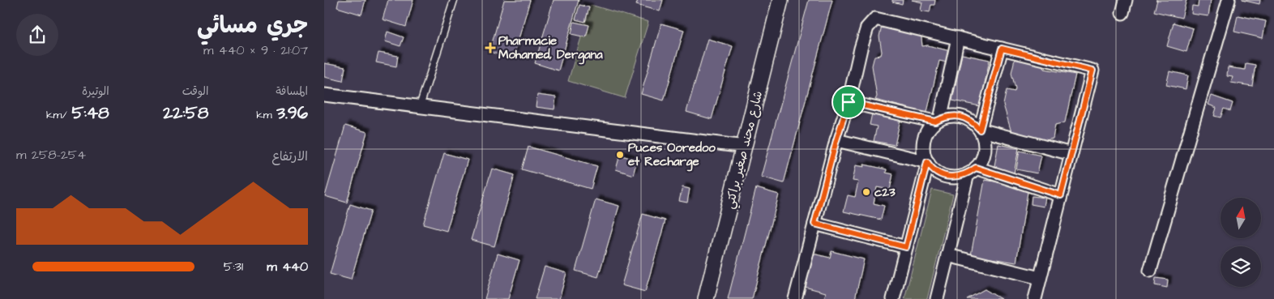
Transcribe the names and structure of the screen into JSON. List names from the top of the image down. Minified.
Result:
{"streets":{"street":["شارع محند صغير براكتي"]},"places":{"health":["Pharmacie Mohamed, Dergana"],"other":["Puces Ooredoo et Recharge","c23"]},"north":"top","page":{"heading":["جري مسائي","21:07 · 9 × 440 m"],"stats":[["المسافة","3.96 km"],["الوقت","22:58"],["الوتيرة","5:48 /km"]],"chart":["الارتفاع","254–258 m"],"list":[{"name":"440 m","note":"5:31"}]}}
